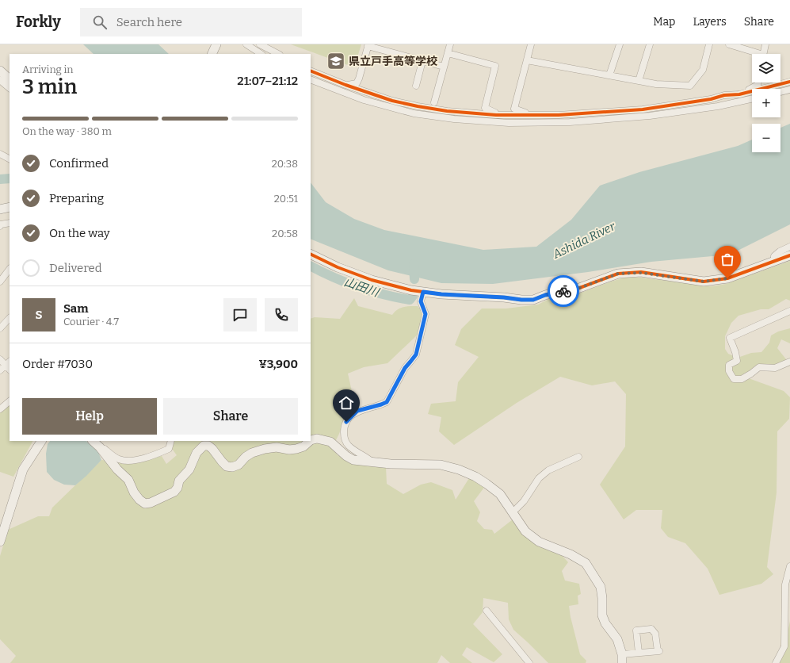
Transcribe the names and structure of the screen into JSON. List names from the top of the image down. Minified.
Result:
{"water":["Ashida River","山田川"],"places":{"school or university":["県立戸手高等学校"]},"page":{"header":"Forkly","search":"Search here","nav":["Map","Layers","Share"],"map_buttons":["+","−"],"heading":["3 min","Arriving in","21:07–21:12"],"panel":["Sam","Courier · 4.7","Order #7030","¥3,900"],"bar":"On the way · 380 m","list":[["Confirmed","20:38"],["Preparing","20:51"],["On the way","20:58"],"Delivered"],"round":"S","buttons":["Help","Share"]}}
